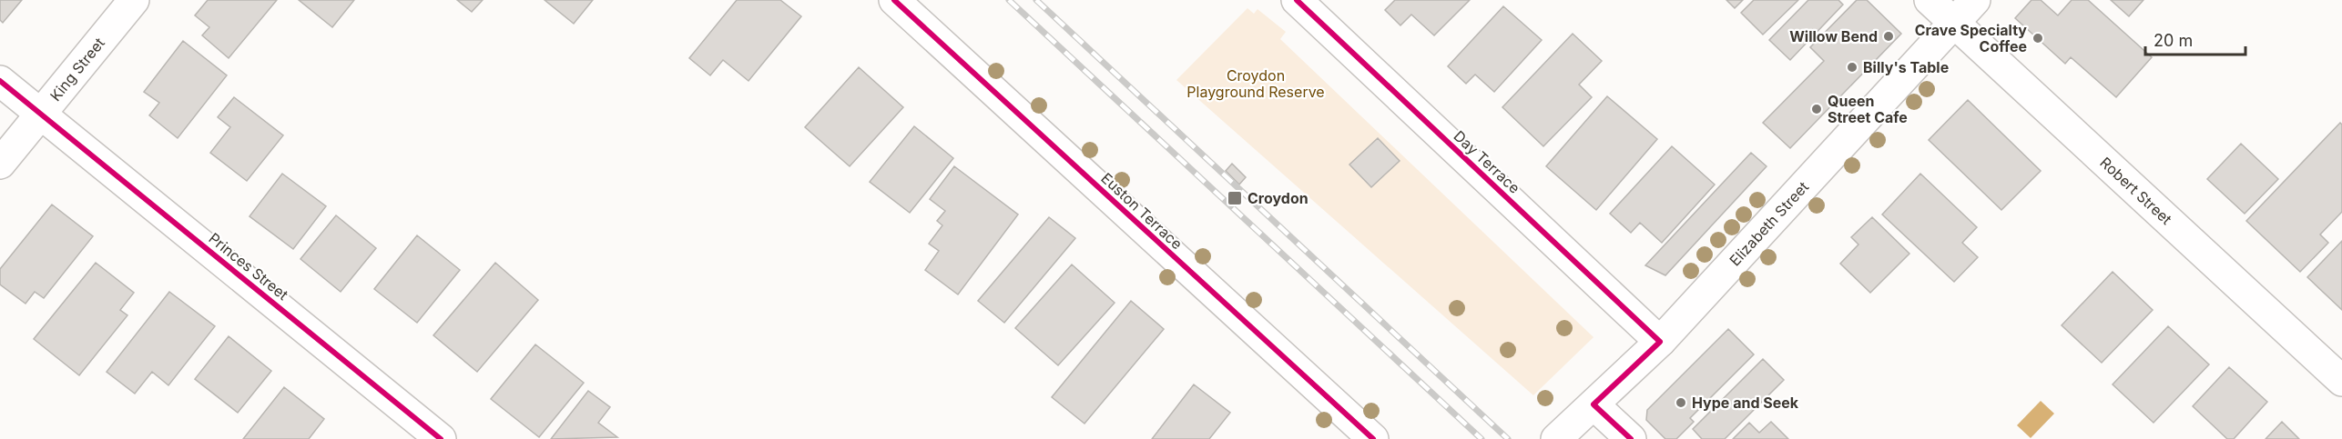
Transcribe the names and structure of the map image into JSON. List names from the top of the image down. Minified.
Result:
{"streets":{"street":["King Street","Day Terrace","Robert Street","Euston Terrace","Elizabeth Street","Princes Street"]},"crossings":[["King Street","Princes Street"],["Day Terrace","Elizabeth Street"],["Robert Street","Elizabeth Street"]],"parks":["Croydon Playground Reserve"],"places":{"other":["Willow Bend","Crave Specialty Coffee","Billy's Table","Queen Street Cafe","Hype and Seek"],"transit":["Croydon"]},"scale_bar":"20 m"}
